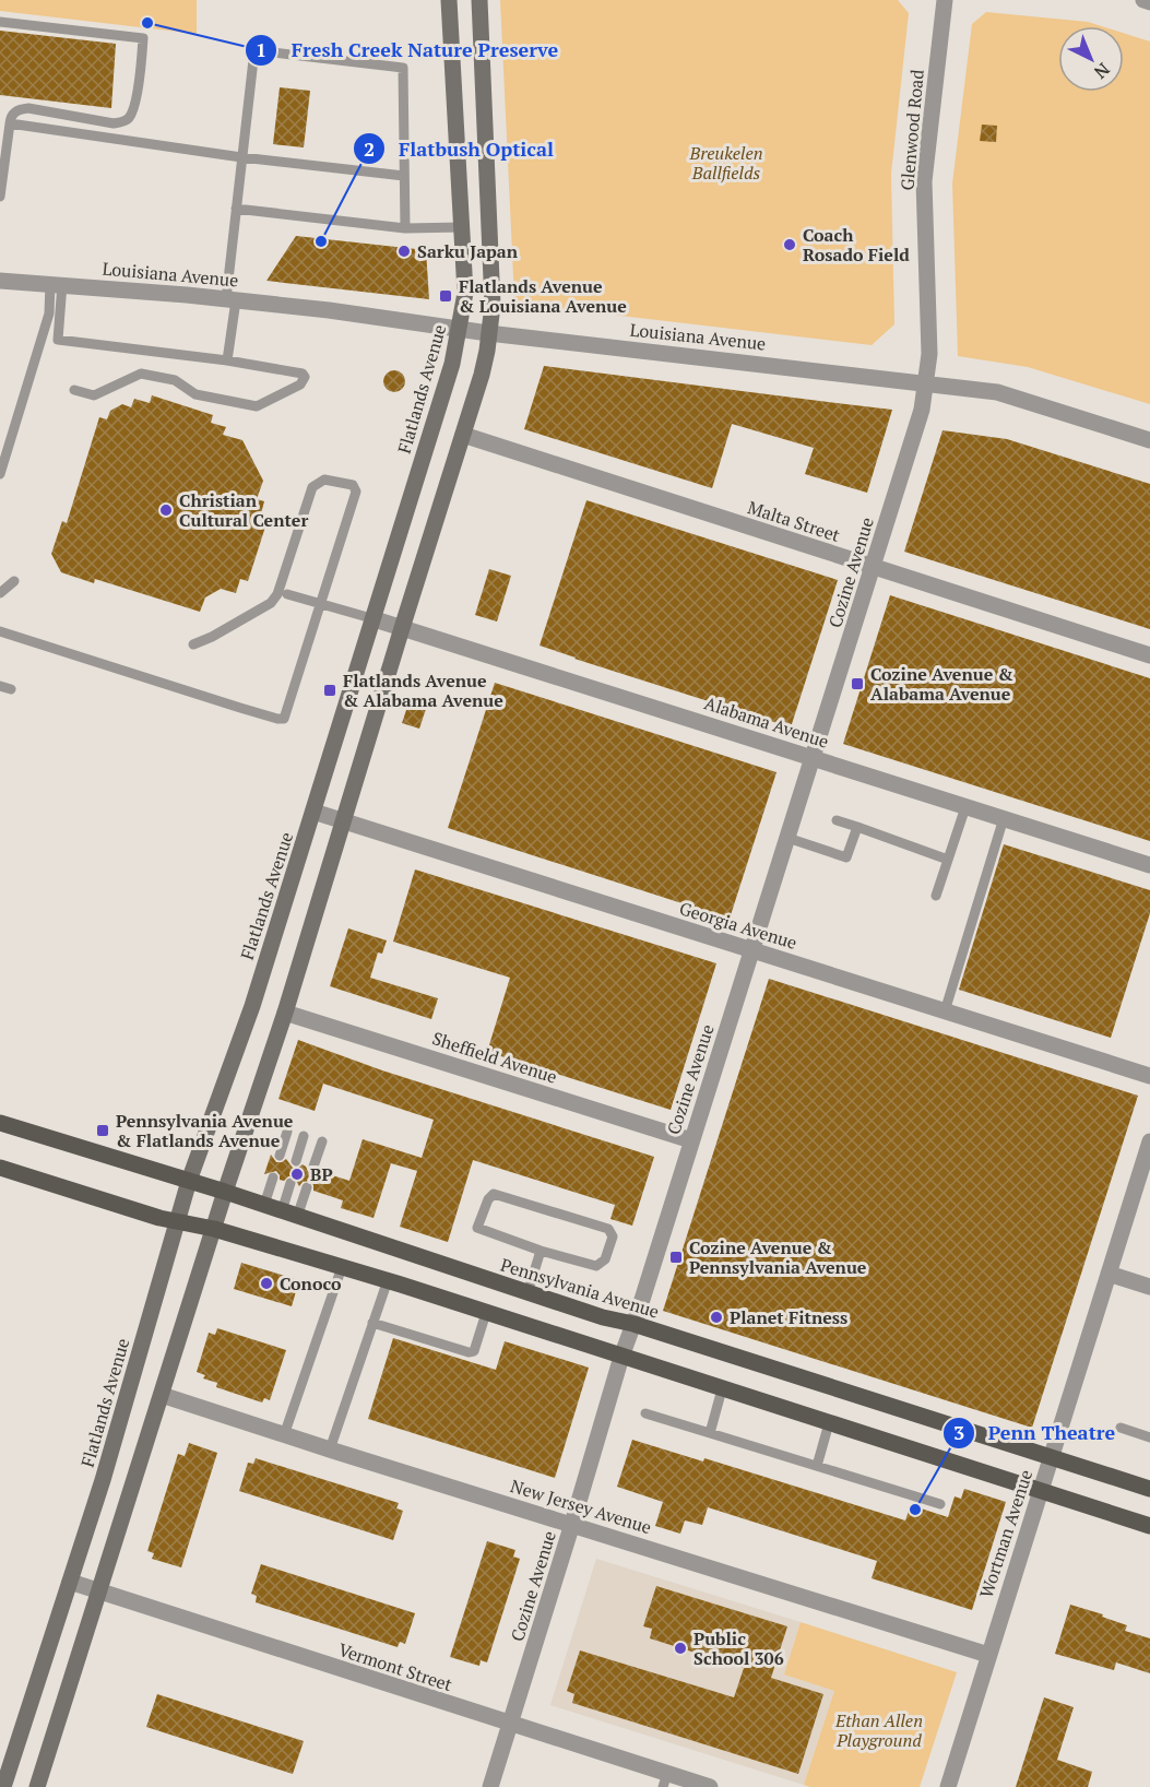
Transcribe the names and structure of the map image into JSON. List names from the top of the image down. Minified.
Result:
{"streets":{"main road":["Flatlands Avenue","Pennsylvania Avenue"],"street":["Glenwood Road","Louisiana Avenue","Malta Street","Cozine Avenue","Alabama Avenue","Georgia Avenue","Sheffield Avenue","New Jersey Avenue","Wortman Avenue","Vermont Street"]},"crossings":[["Glenwood Road","Louisiana Avenue"],["Glenwood Road","Cozine Avenue"],["Louisiana Avenue","Flatlands Avenue"],["Louisiana Avenue","Cozine Avenue"],["Flatlands Avenue","Alabama Avenue"],["Flatlands Avenue","Georgia Avenue"],["Flatlands Avenue","Pennsylvania Avenue"],["Flatlands Avenue","Vermont Street"],["Malta Street","Cozine Avenue"],["Cozine Avenue","Alabama Avenue"],["Cozine Avenue","Georgia Avenue"],["Cozine Avenue","Sheffield Avenue"],["Cozine Avenue","Pennsylvania Avenue"],["Cozine Avenue","New Jersey Avenue"],["Cozine Avenue","Vermont Street"],["Pennsylvania Avenue","Wortman Avenue"],["New Jersey Avenue","Wortman Avenue"]],"parks":["Breukelen Ballfields","Ethan Allen Playground"],"places":{"other":["Fresh Creek Nature Preserve","Flatbush Optical","Coach Rosado Field","Sarku Japan","Christian Cultural Center","BP","Conoco","Planet Fitness","Penn Theatre","Public School 306"],"transit":["Flatlands Avenue & Louisiana Avenue","Cozine Avenue & Alabama Avenue","Flatlands Avenue & Alabama Avenue","Pennsylvania Avenue & Flatlands Avenue","Cozine Avenue & Pennsylvania Avenue"]},"north":"bottom right"}
